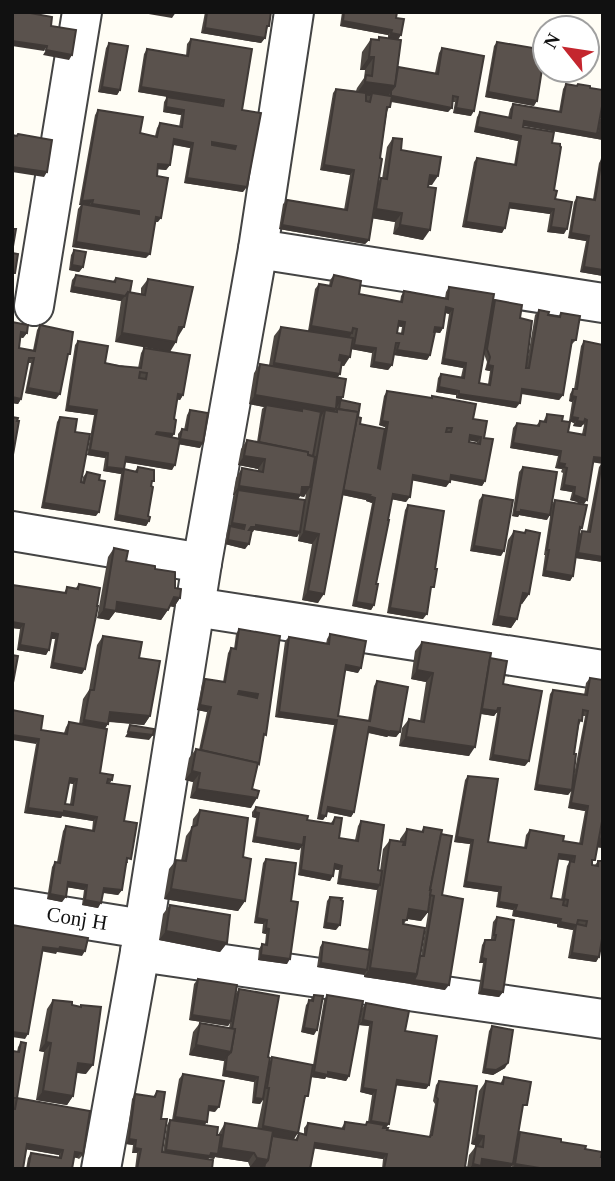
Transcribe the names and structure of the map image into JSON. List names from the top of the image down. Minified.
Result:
{"streets":{"street":["Conj H"]},"north":"top left"}
